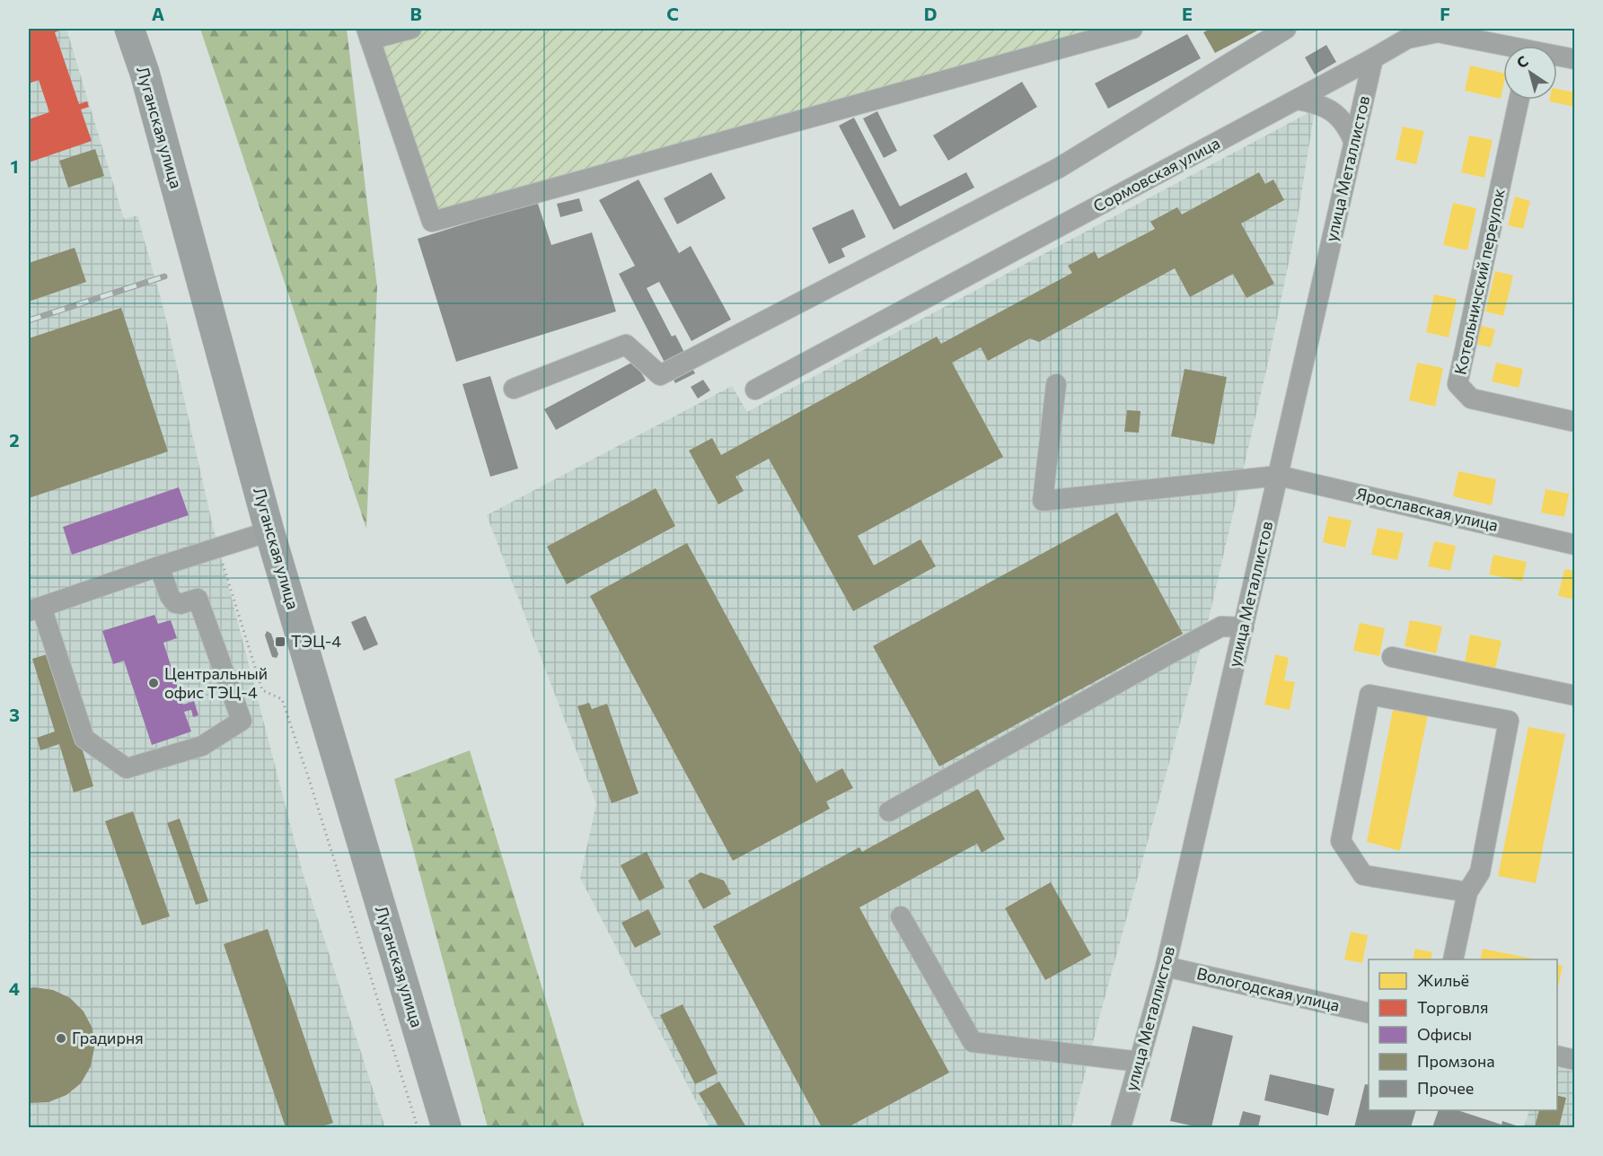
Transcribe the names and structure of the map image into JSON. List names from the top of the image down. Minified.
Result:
{"streets":{"highway":["Луганская улица"],"street":["улица Металлистов","Сормовская улица","Котельничский переулок","Ярославская улица","Вологодская улица"]},"crossings":[["улица Металлистов","Сормовская улица"],["улица Металлистов","Ярославская улица"],["улица Металлистов","Вологодская улица"]],"places":{"transit":["ТЭЦ-4"],"other":["Центральный офис ТЭЦ-4","Градирня"]},"legend":["Жильё","Торговля","Офисы","Промзона","Прочее"],"north":"top left","grid":{"columns":["A","B","C","D","E","F"],"rows":["1","2","3","4"]}}
